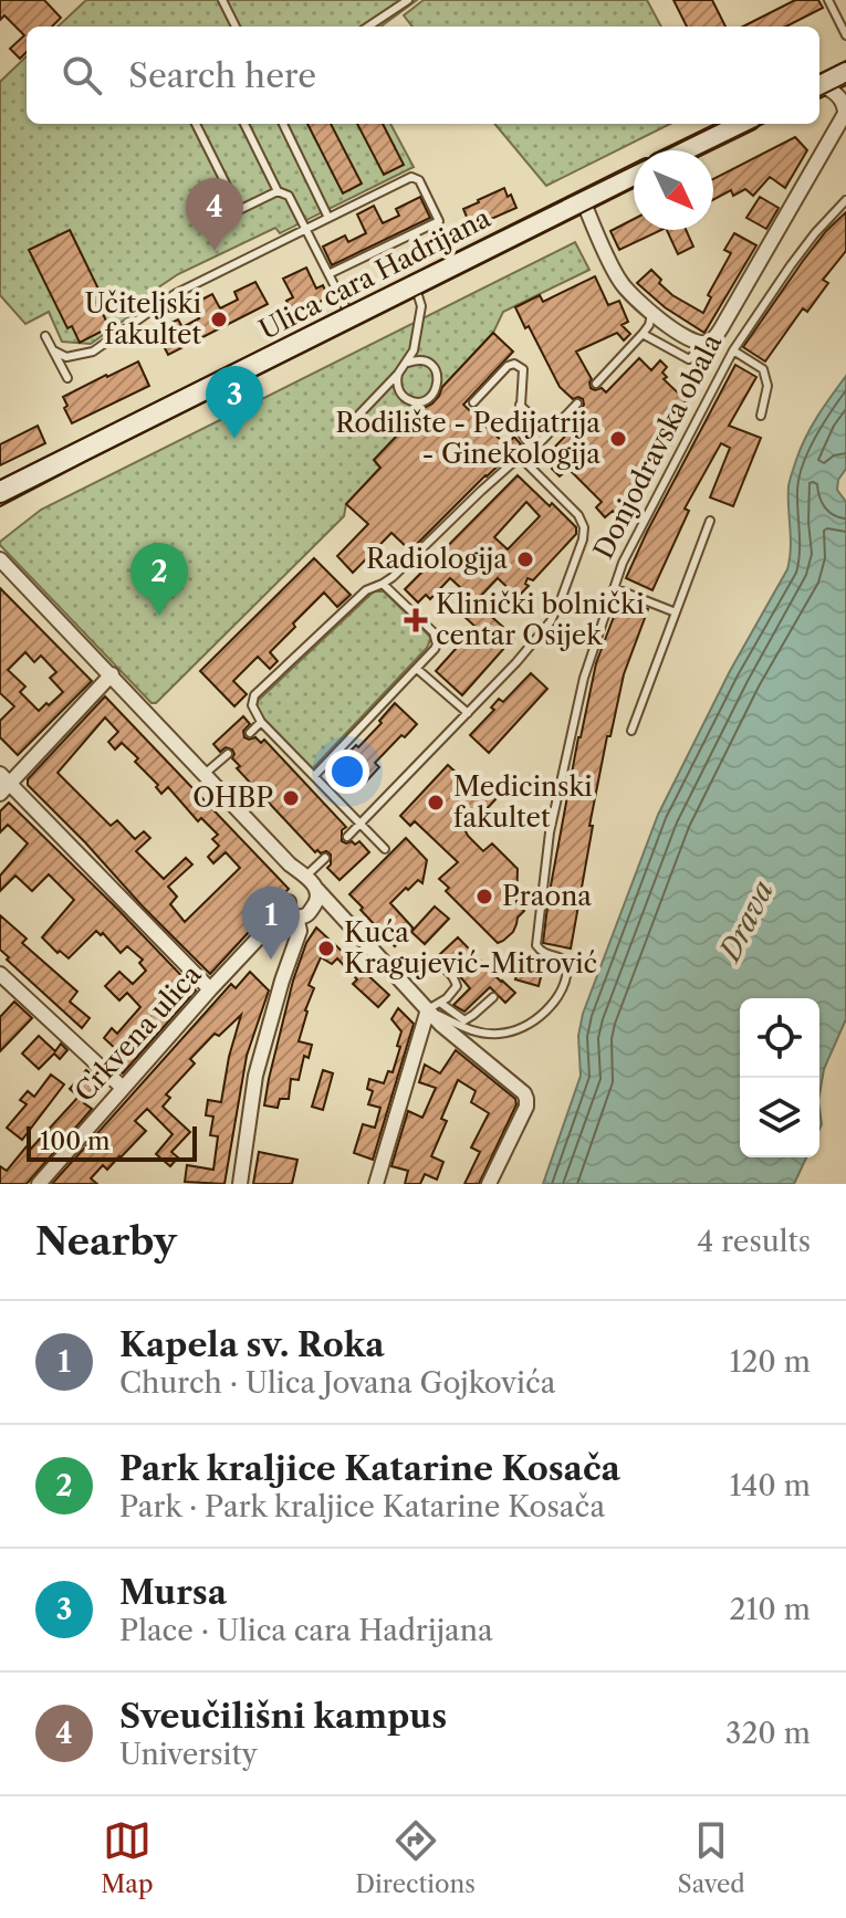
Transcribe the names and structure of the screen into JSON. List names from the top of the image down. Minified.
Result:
{"streets":{"main road":["Ulica cara Hadrijana"],"street":["Crkvena ulica"],"lane":["Donjodravska obala"]},"water":["Drava"],"places":{"other":["Učiteljski fakultet","Rodilište - Pedijatrija - Ginekologija","Radiologija","OHBP","Medicinski fakultet","Praona","Kuća Kragujević-Mitrović"],"health":["Klinički bolnički centar Osijek"]},"scale_bar":"100 m","north":"bottom right","page":{"search":"Search here","pins":["4","3","2","1"],"scale":"100 m","heading":["Nearby","4 results"],"list":[{"mark":"1","name":"Kapela sv. Roka","note":"Church · Ulica Jovana Gojkovića","value":"120 m"},{"mark":"2","name":"Park kraljice Katarine Kosača","note":"Park · Park kraljice Katarine Kosača","value":"140 m"},{"mark":"3","name":"Mursa","note":"Place · Ulica cara Hadrijana","value":"210 m"},{"mark":"4","name":"Sveučilišni kampus","note":"University","value":"320 m"}],"nav":["Map","Directions","Saved"]}}
